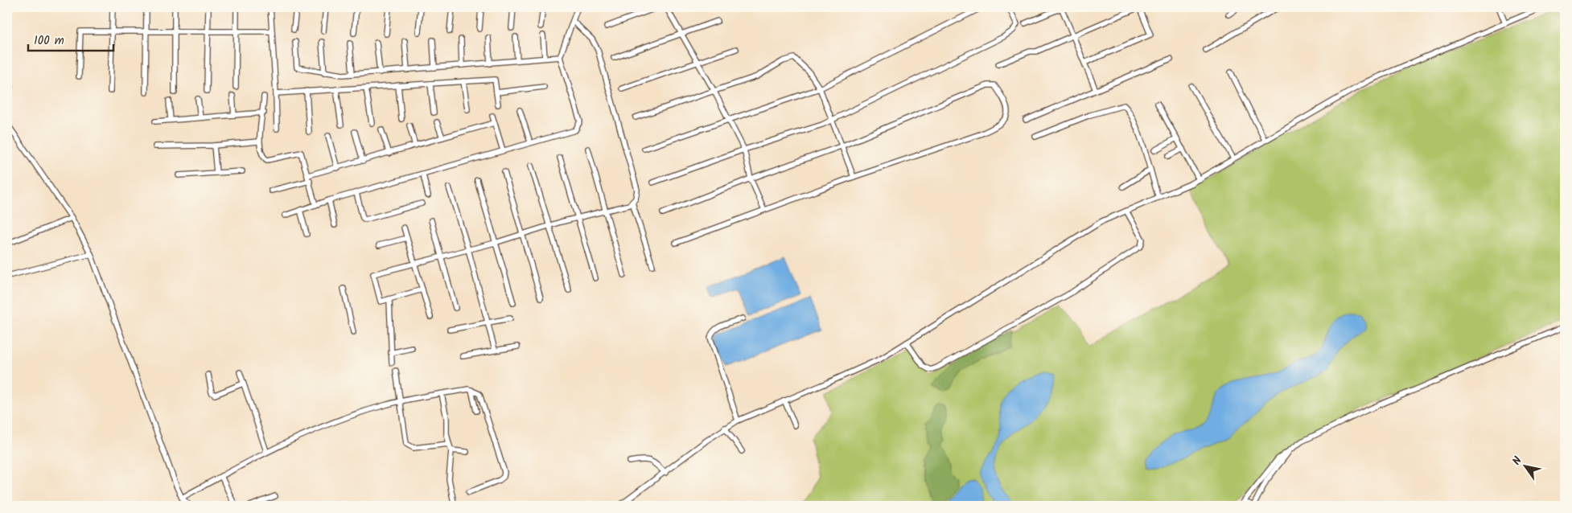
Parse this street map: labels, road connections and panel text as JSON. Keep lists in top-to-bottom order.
{
  "scale_bar": "100 m",
  "north": "top left"
}
